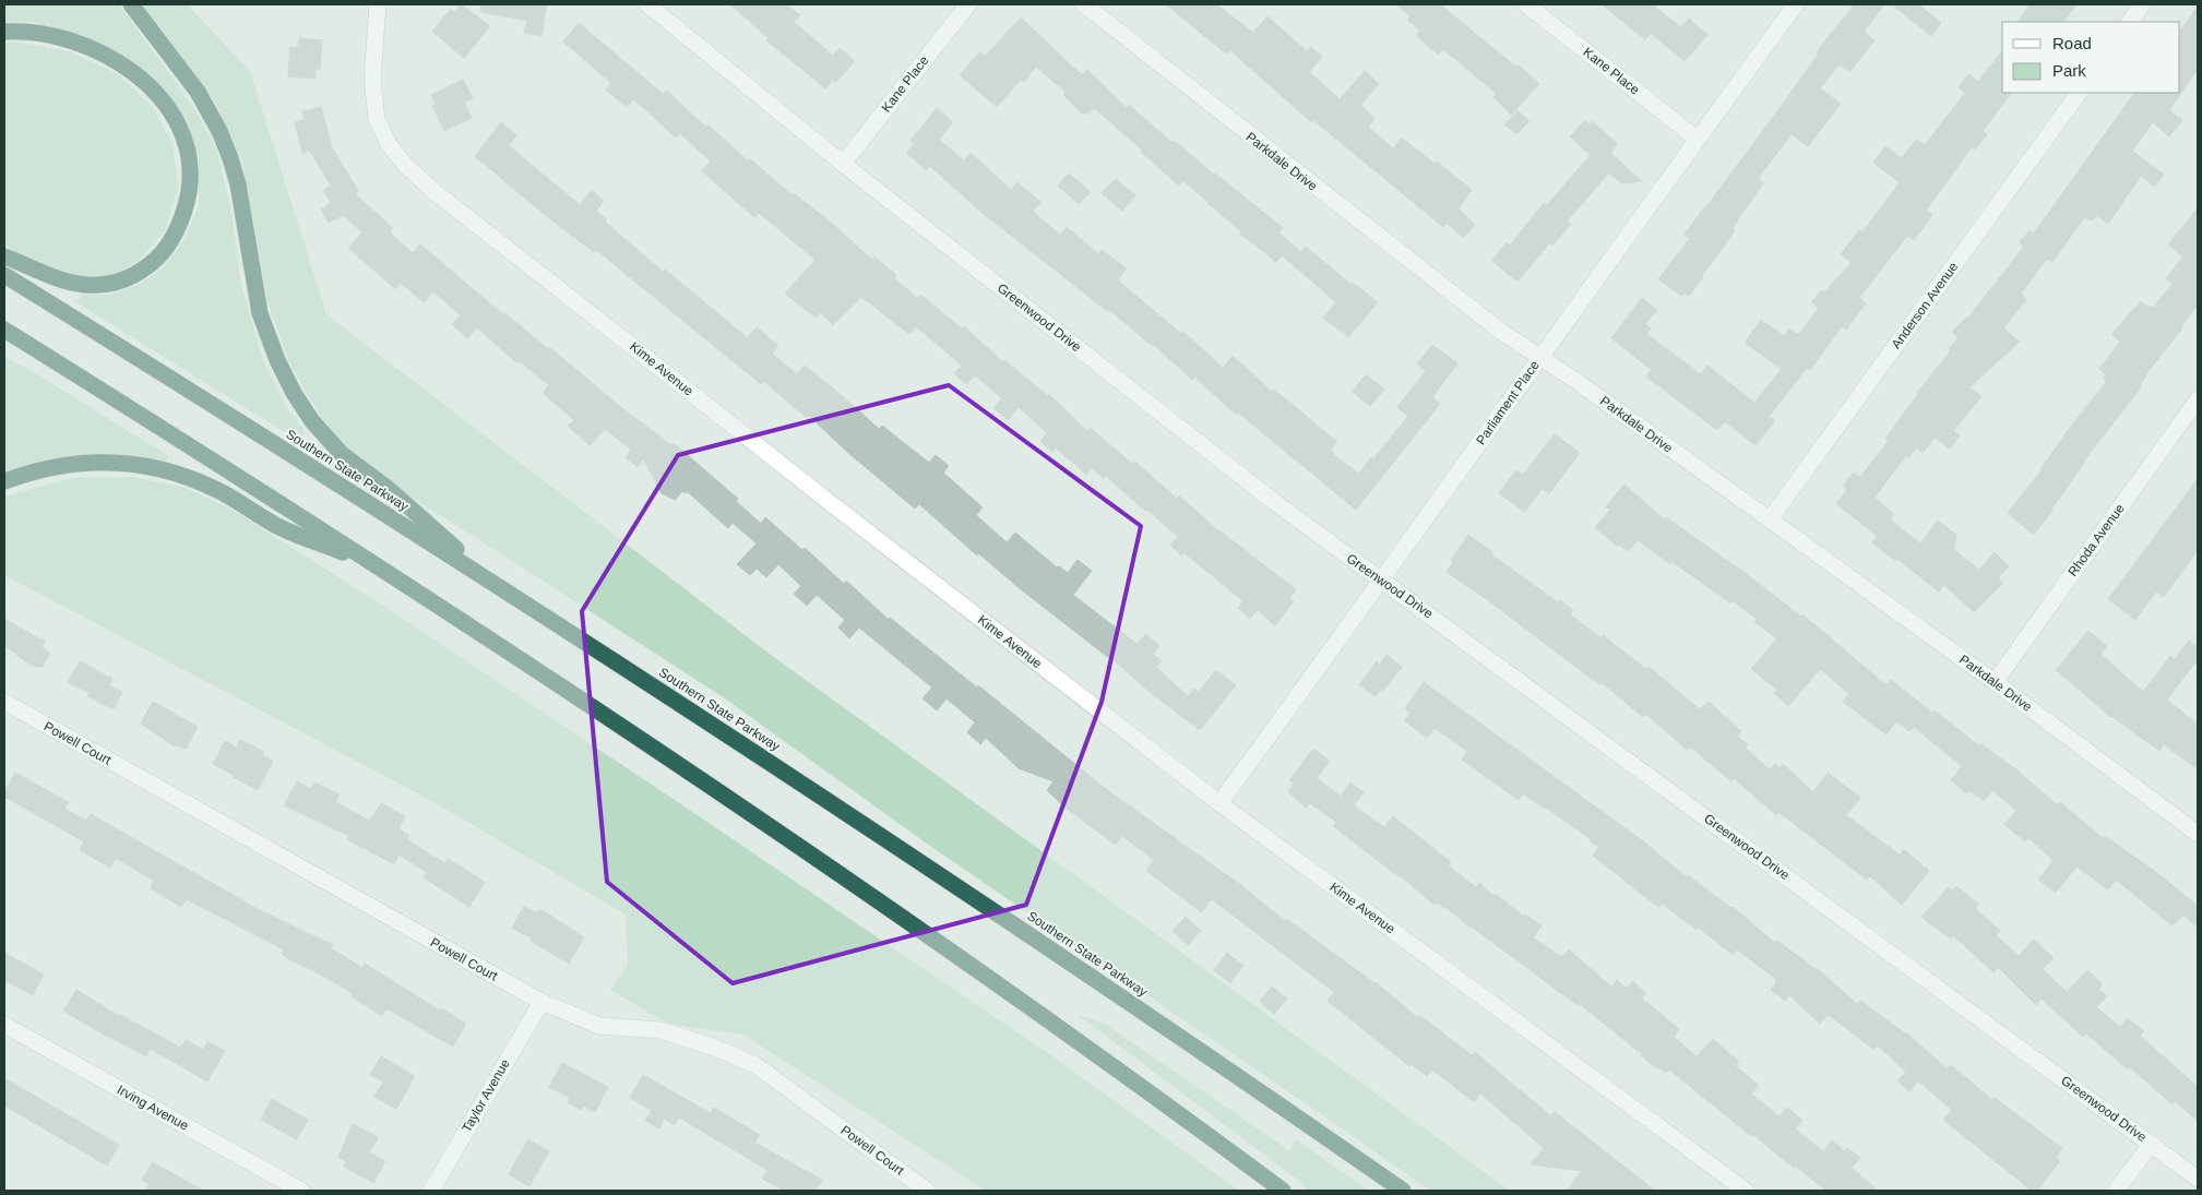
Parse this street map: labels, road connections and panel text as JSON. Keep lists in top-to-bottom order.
{
  "streets": {
    "highway": ["Southern State Parkway"],
    "street": [
      "Kane Place",
      "Parkdale Drive",
      "Anderson Avenue",
      "Greenwood Drive",
      "Kime Avenue",
      "Parliament Place",
      "Rhoda Avenue",
      "Powell Court",
      "Taylor Avenue",
      "Irving Avenue"
    ]
  },
  "crossings": [
    ["Kane Place", "Greenwood Drive"],
    ["Kane Place", "Parliament Place"],
    ["Parkdale Drive", "Anderson Avenue"],
    ["Parkdale Drive", "Parliament Place"],
    ["Parkdale Drive", "Rhoda Avenue"],
    ["Greenwood Drive", "Parliament Place"],
    ["Kime Avenue", "Parliament Place"],
    ["Powell Court", "Taylor Avenue"]
  ],
  "legend": ["Road", "Park"]
}
